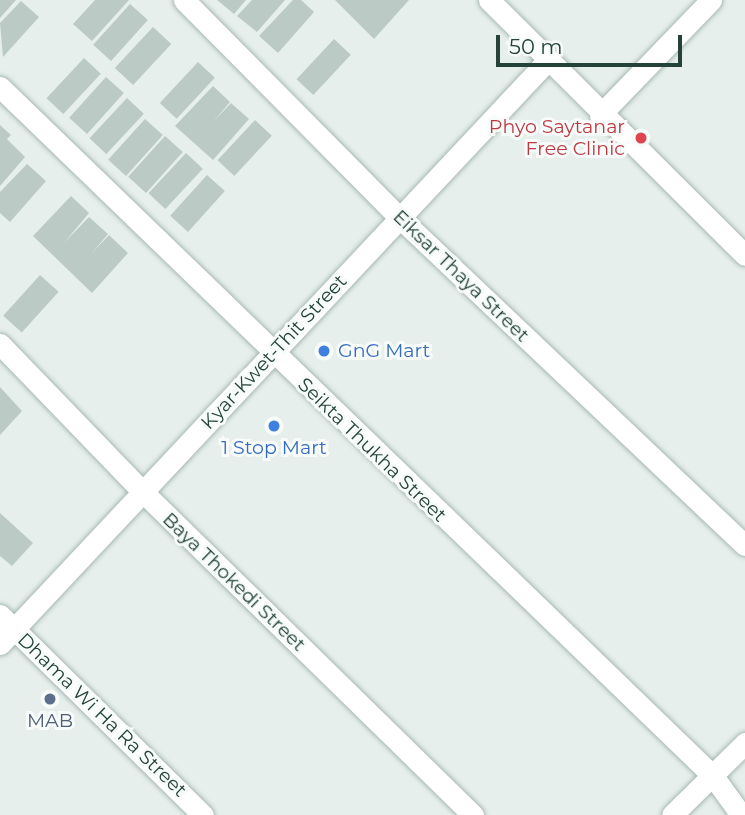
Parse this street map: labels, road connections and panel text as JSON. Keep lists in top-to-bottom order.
{
  "streets": {
    "street": [
      "Eiksar Thaya Street",
      "Kyar-Kwet-Thit Street",
      "Seikta Thukha Street",
      "Baya Thokedi Street",
      "Dhama Wi Ha Ra Street"
    ]
  },
  "crossings": [
    ["Eiksar Thaya Street", "Kyar-Kwet-Thit Street"],
    ["Kyar-Kwet-Thit Street", "Seikta Thukha Street"],
    ["Kyar-Kwet-Thit Street", "Baya Thokedi Street"],
    ["Kyar-Kwet-Thit Street", "Dhama Wi Ha Ra Street"]
  ],
  "places": [
    "Phyo Saytanar Free Clinic",
    "GnG Mart",
    "1 Stop Mart",
    "MAB"
  ],
  "scale_bar": "50 m"
}
